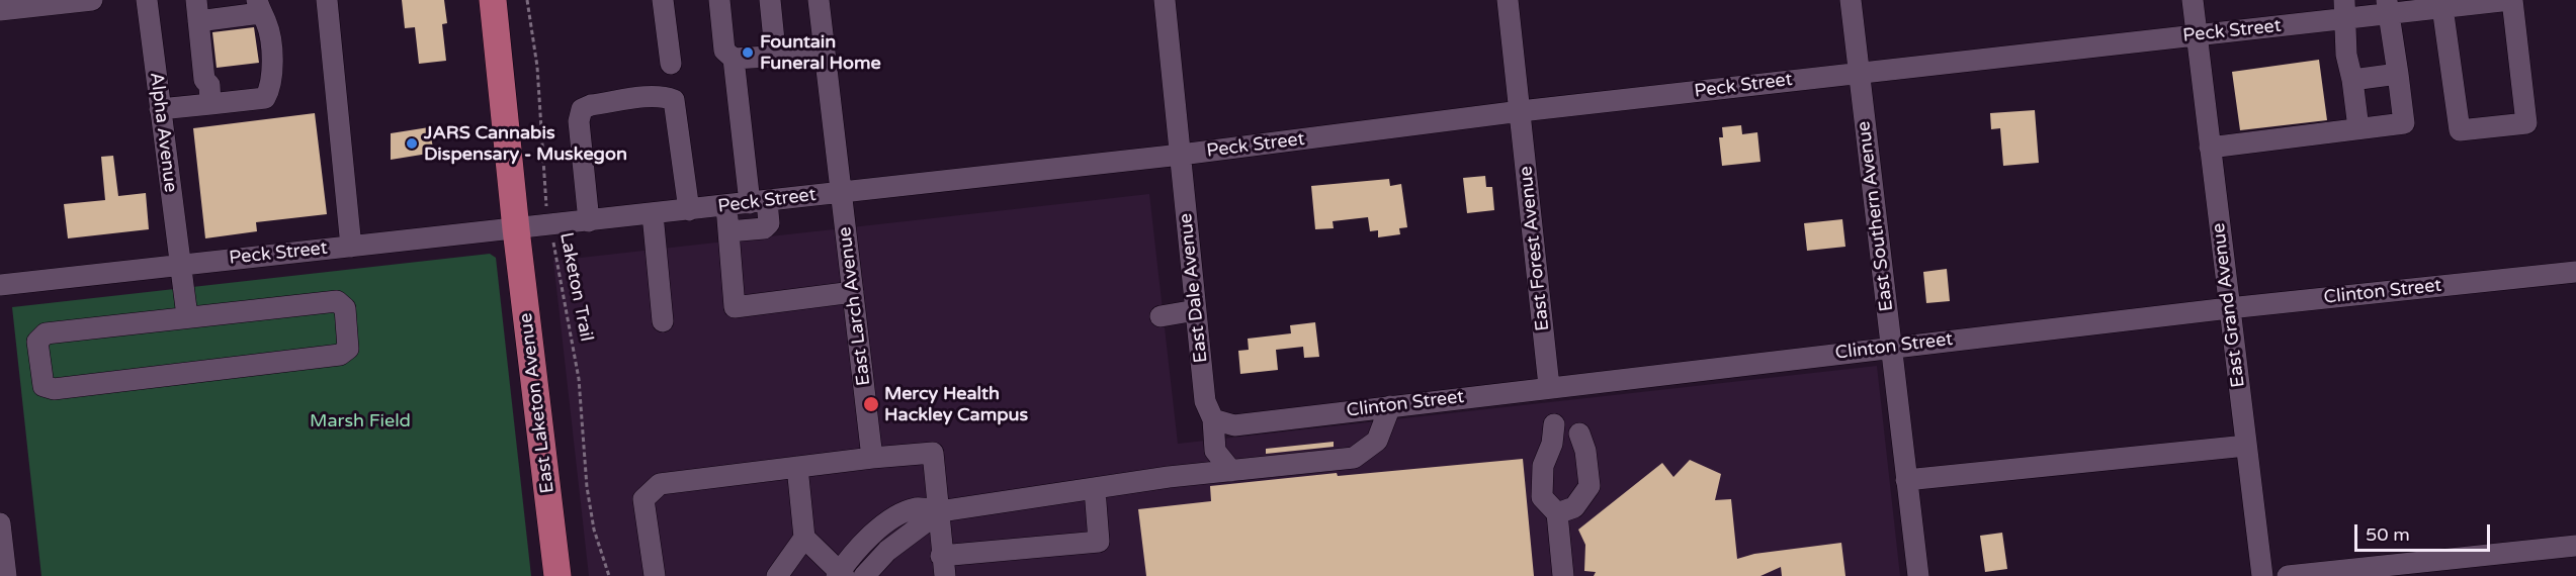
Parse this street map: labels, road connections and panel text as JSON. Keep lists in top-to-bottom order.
{
  "streets": {
    "main road": ["East Laketon Avenue"],
    "street": [
      "Peck Street",
      "Alpha Avenue",
      "East Southern Avenue",
      "East Forest Avenue",
      "East Dale Avenue",
      "Clinton Street",
      "East Grand Avenue",
      "East Larch Avenue"
    ],
    "path": ["Laketon Trail"]
  },
  "crossings": [
    ["Peck Street", "Alpha Avenue"],
    ["Peck Street", "East Southern Avenue"],
    ["Peck Street", "East Forest Avenue"],
    ["Peck Street", "Laketon Trail"],
    ["Peck Street", "East Dale Avenue"],
    ["Peck Street", "East Grand Avenue"],
    ["Peck Street", "East Larch Avenue"],
    ["Peck Street", "East Laketon Avenue"],
    ["East Southern Avenue", "Clinton Street"],
    ["East Forest Avenue", "Clinton Street"],
    ["East Dale Avenue", "Clinton Street"],
    ["Clinton Street", "East Grand Avenue"]
  ],
  "parks": ["Marsh Field"],
  "places": ["Fountain Funeral Home", "JARS Cannabis Dispensary - Muskegon", "Mercy Health Hackley Campus"],
  "scale_bar": "50 m"
}
